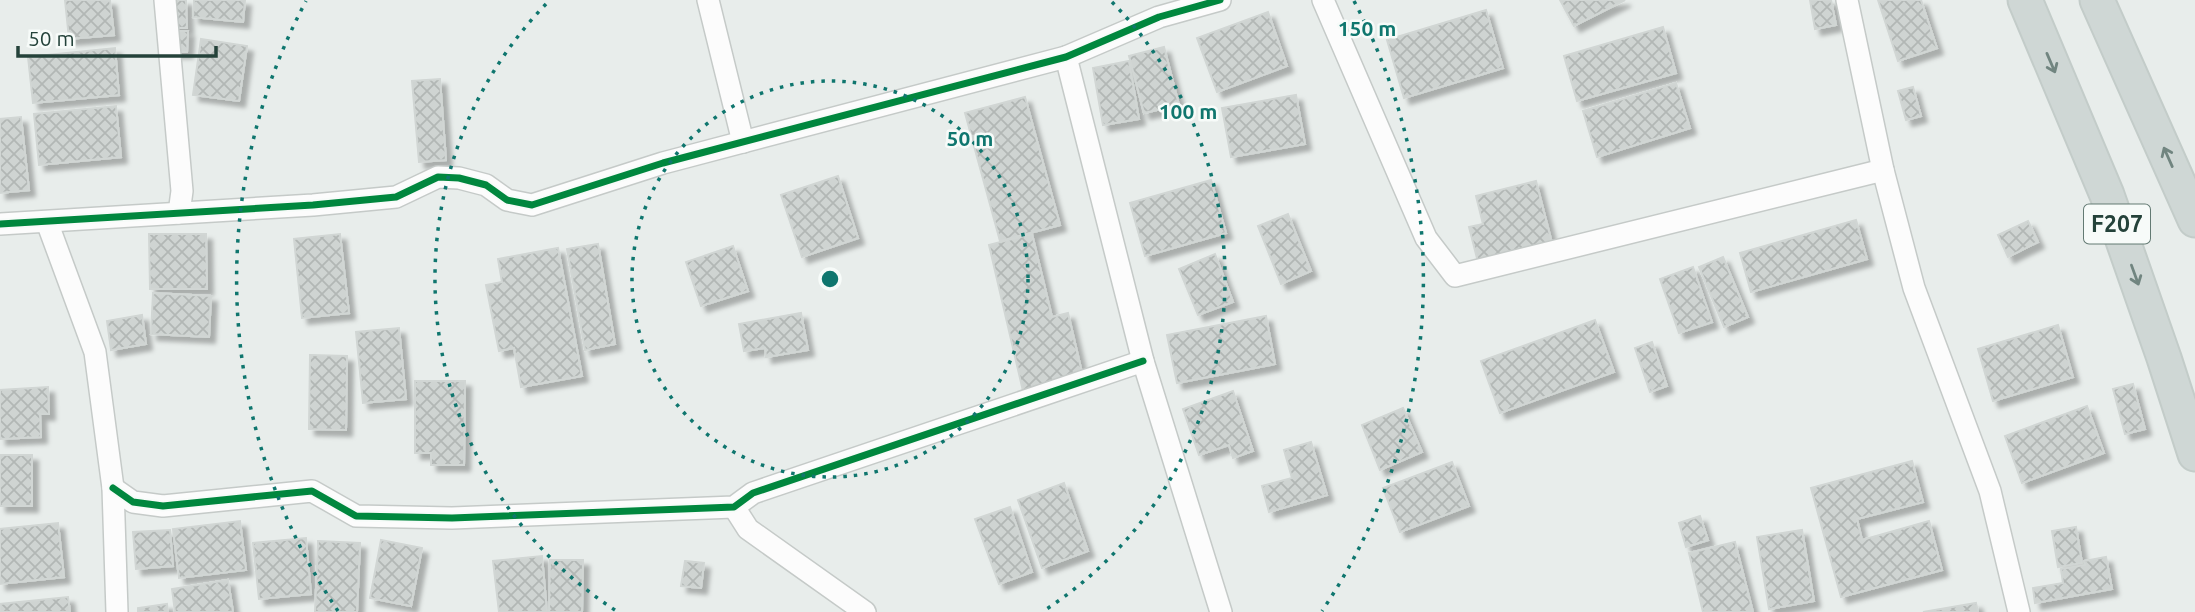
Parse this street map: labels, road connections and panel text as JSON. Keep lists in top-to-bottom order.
{
  "streets": {
    "main road": ["F207"]
  },
  "scale_bar": "50 m",
  "rings": ["150 m", "100 m", "50 m"]
}
